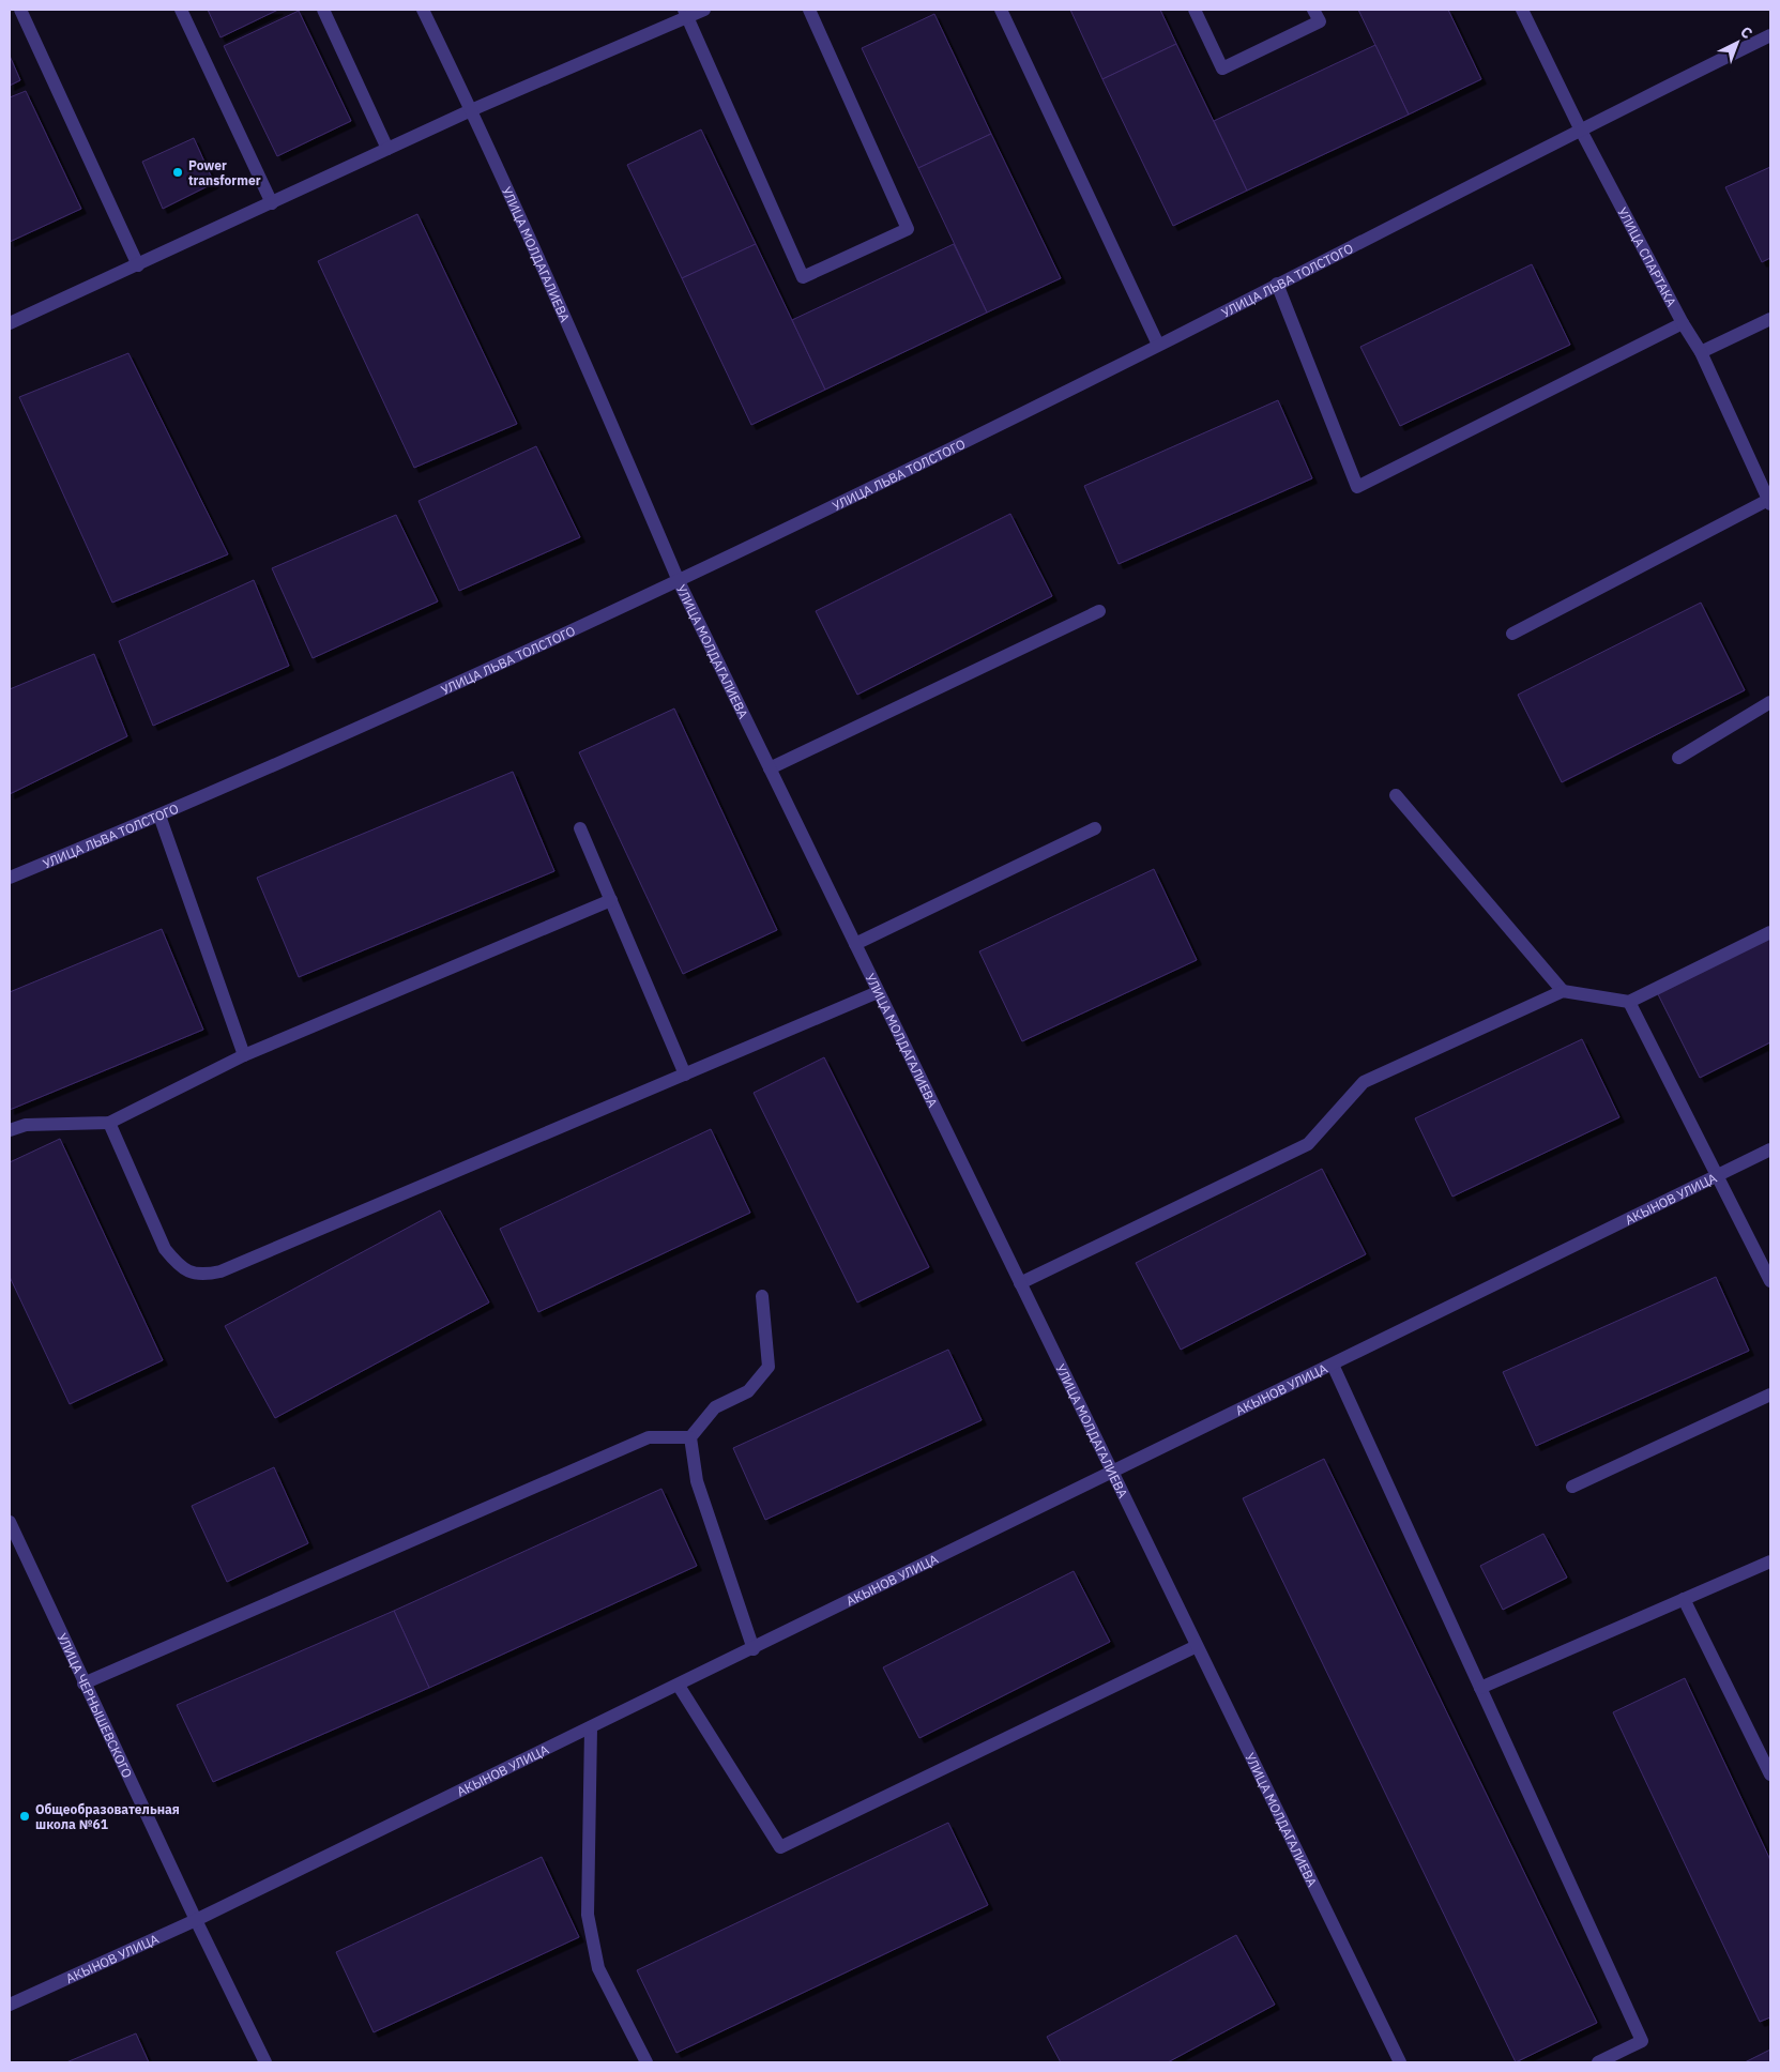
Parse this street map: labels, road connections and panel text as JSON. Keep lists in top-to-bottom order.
{
  "streets": {
    "street": [
      "УЛИЦА МОЛДАГАЛИЕВА",
      "УЛИЦА СПАРТАКА",
      "УЛИЦА ЛЬВА ТОЛСТОГО",
      "АКЫНОВ УЛИЦА",
      "УЛИЦА ЧЕРНЫШЕВСКОГО"
    ]
  },
  "crossings": [
    ["УЛИЦА МОЛДАГАЛИЕВА", "УЛИЦА ЛЬВА ТОЛСТОГО"],
    ["УЛИЦА МОЛДАГАЛИЕВА", "АКЫНОВ УЛИЦА"],
    ["УЛИЦА СПАРТАКА", "УЛИЦА ЛЬВА ТОЛСТОГО"],
    ["АКЫНОВ УЛИЦА", "УЛИЦА ЧЕРНЫШЕВСКОГО"]
  ],
  "places": ["Power transformer", "Общеобразовательная школа №61"],
  "north": "top right"
}
